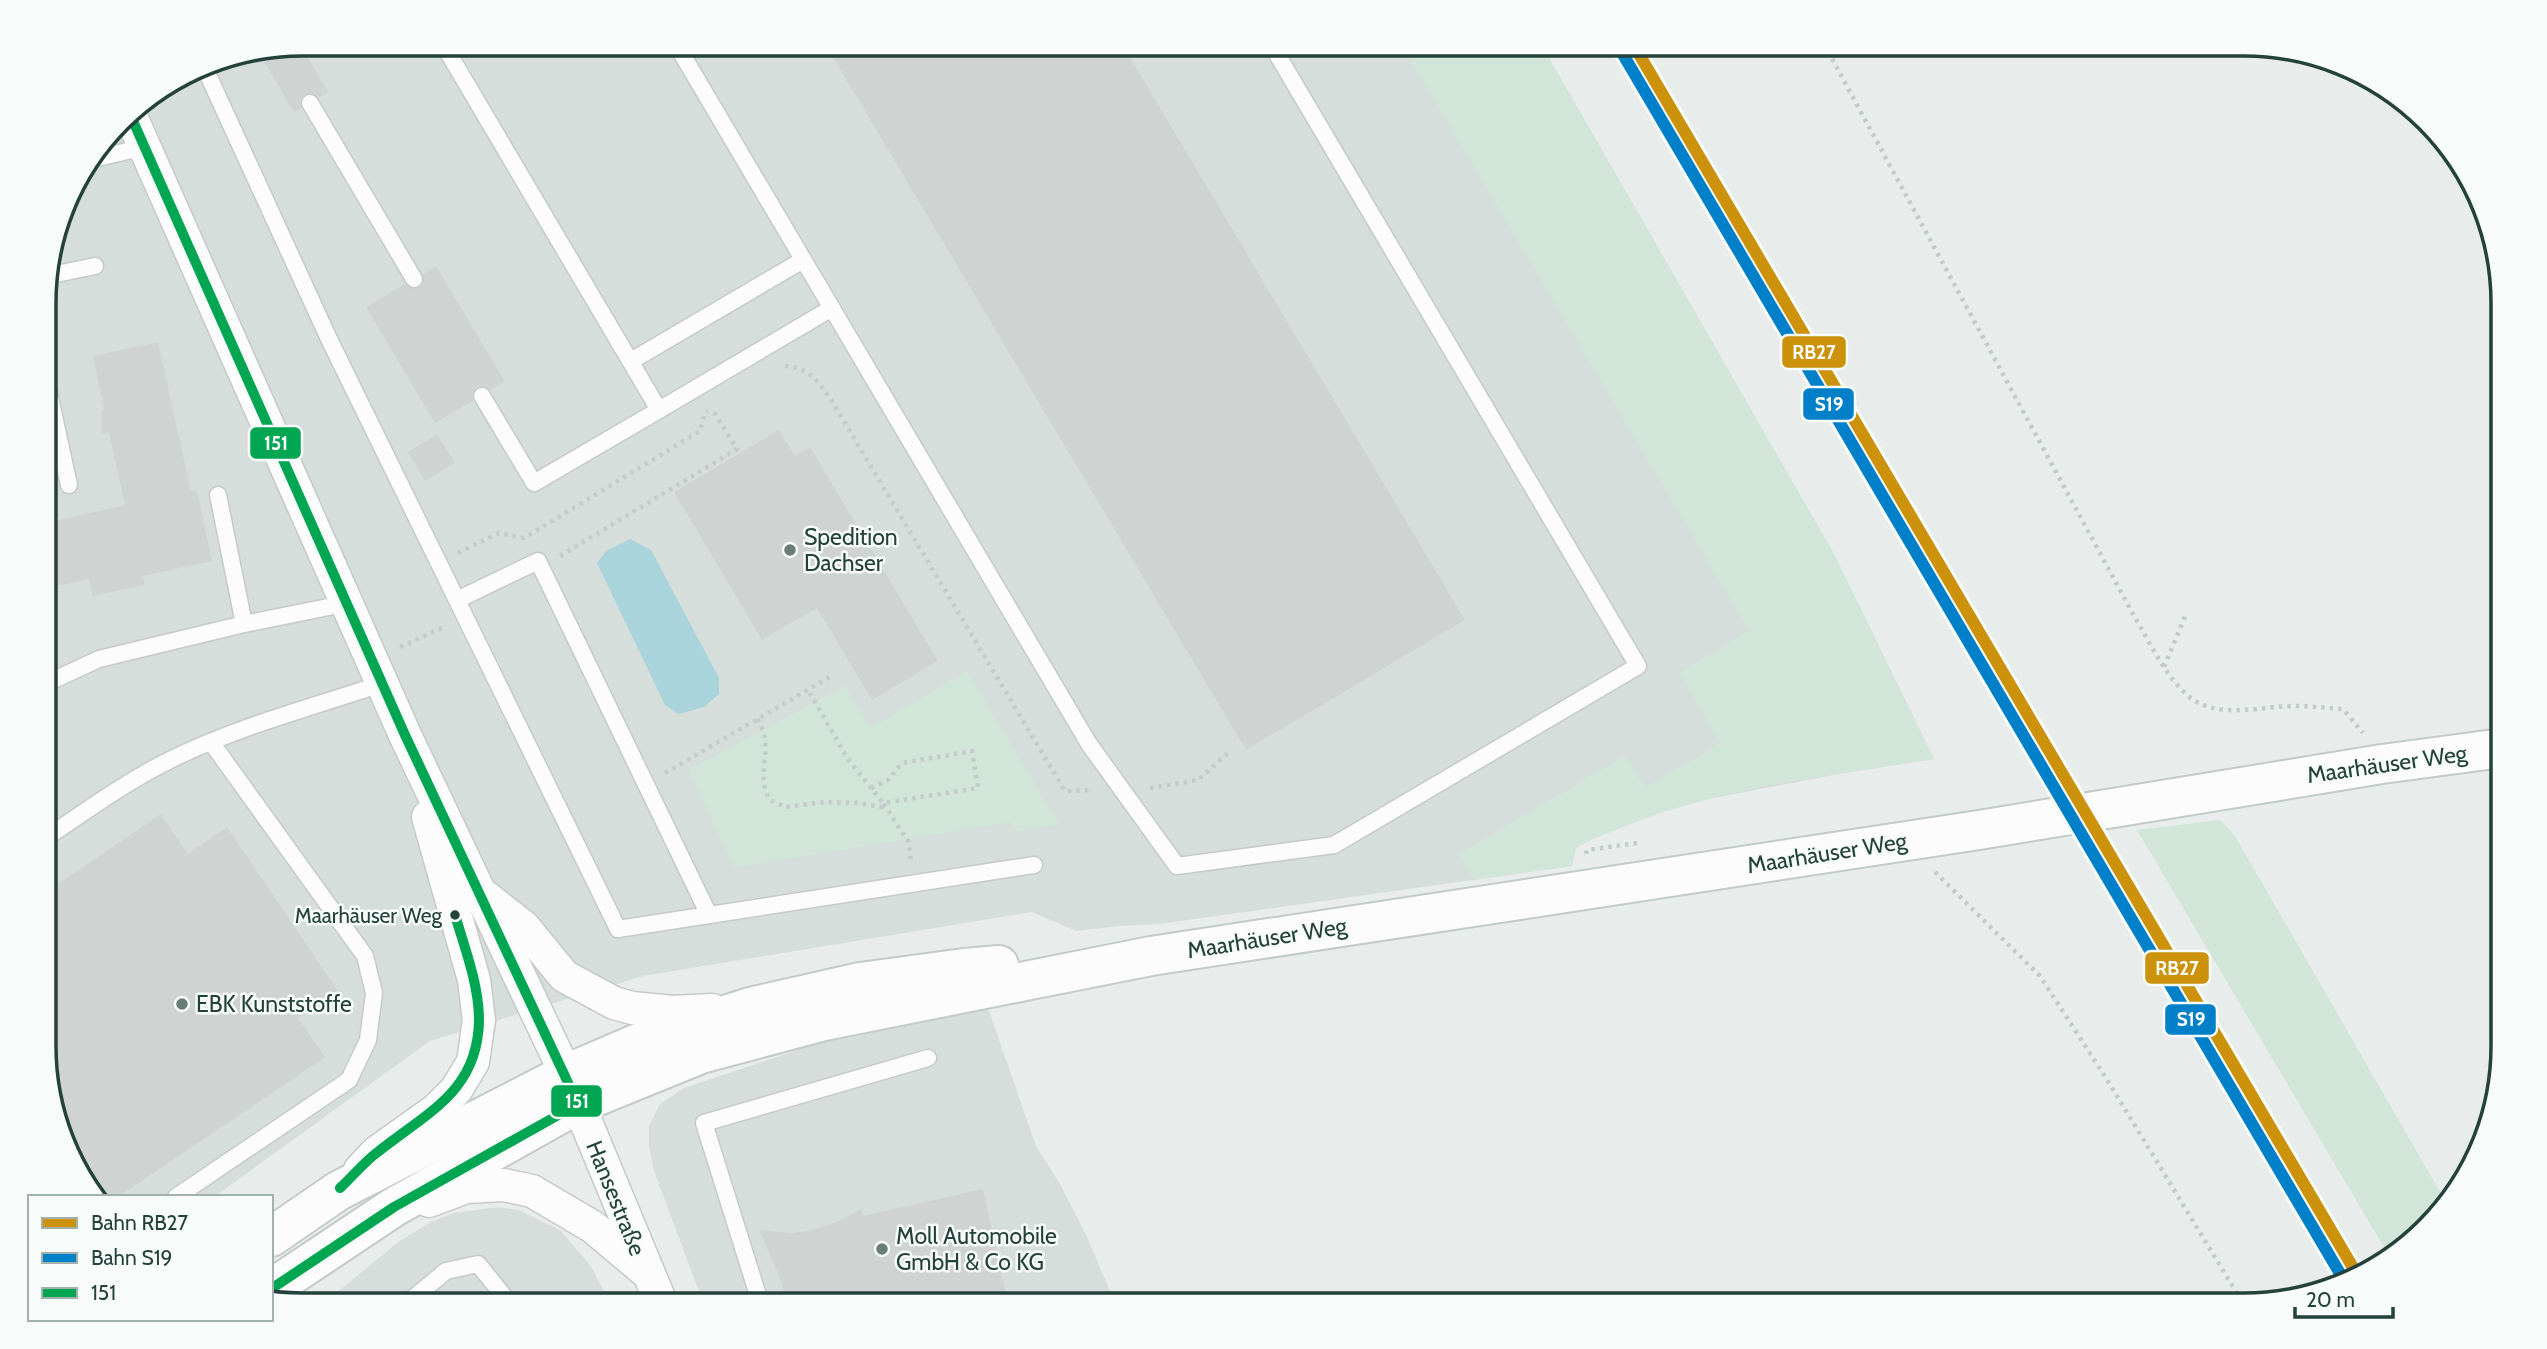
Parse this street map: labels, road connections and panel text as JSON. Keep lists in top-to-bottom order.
{
  "streets": {
    "main road": ["Maarhäuser Weg"],
    "street": ["Hansestraße"]
  },
  "crossings": [
    ["Maarhäuser Weg", "Hansestraße"]
  ],
  "places": [
    "Spedition Dachser",
    "Maarhäuser Weg",
    "EBK Kunststoffe",
    "Moll Automobile GmbH & Co KG"
  ],
  "lines": ["rail line RB27", "rail line S19", "transit line 151"],
  "legend": ["Bahn RB27", "Bahn S19", "151"],
  "scale_bar": "20 m"
}
